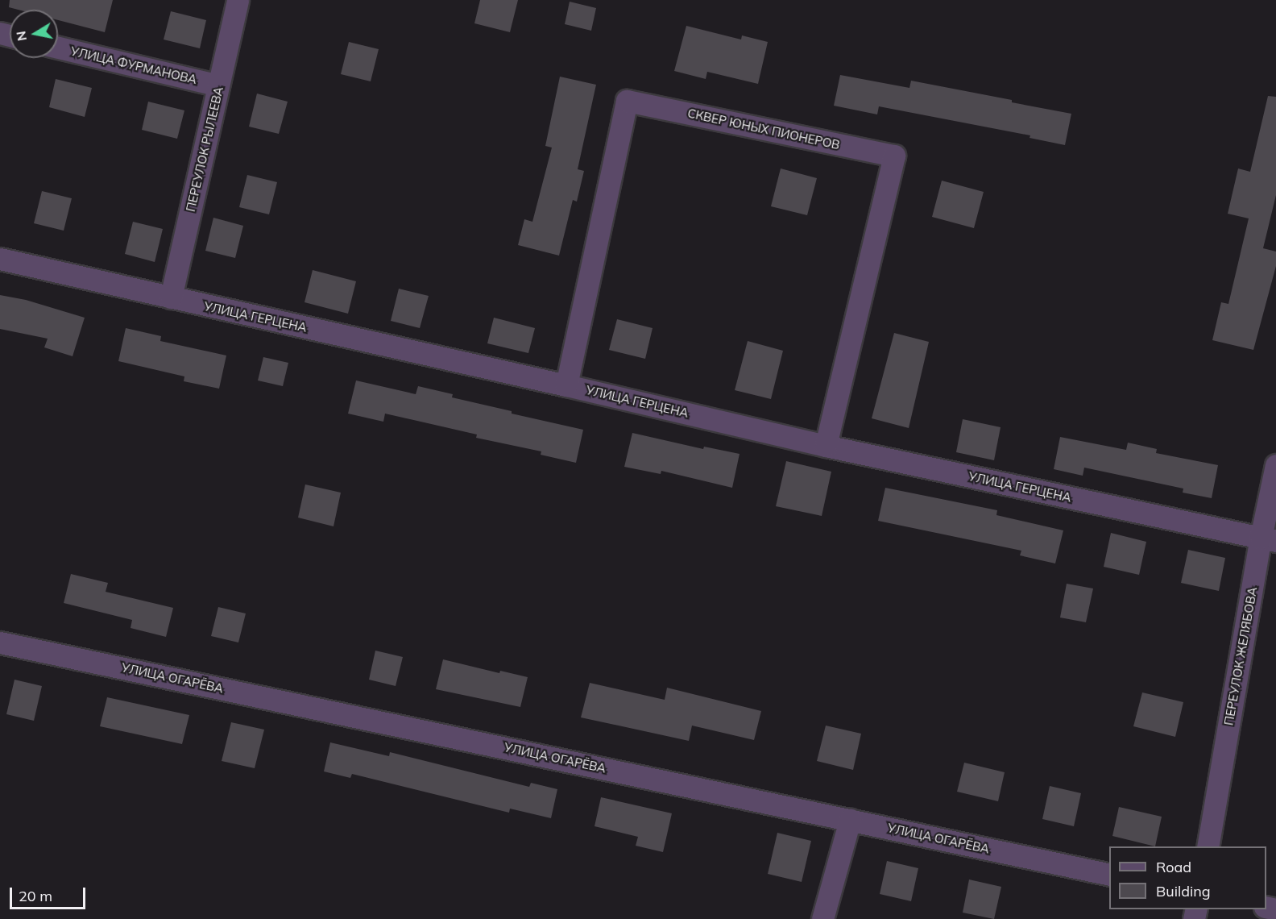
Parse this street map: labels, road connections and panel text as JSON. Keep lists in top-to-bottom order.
{
  "streets": {
    "street": [
      "УЛИЦА ФУРМАНОВА",
      "СКВЕР ЮНЫХ ПИОНЕРОВ",
      "ПЕРЕУЛОК РЫЛЕЕВА",
      "УЛИЦА ГЕРЦЕНА",
      "ПЕРЕУЛОК ЖЕЛЯБОВА",
      "УЛИЦА ОГАРЁВА"
    ]
  },
  "crossings": [
    ["УЛИЦА ФУРМАНОВА", "ПЕРЕУЛОК РЫЛЕЕВА"],
    ["СКВЕР ЮНЫХ ПИОНЕРОВ", "УЛИЦА ГЕРЦЕНА"],
    ["ПЕРЕУЛОК РЫЛЕЕВА", "УЛИЦА ГЕРЦЕНА"],
    ["УЛИЦА ГЕРЦЕНА", "ПЕРЕУЛОК ЖЕЛЯБОВА"]
  ],
  "legend": ["Road", "Building"],
  "scale_bar": "20 m",
  "north": "left"
}
